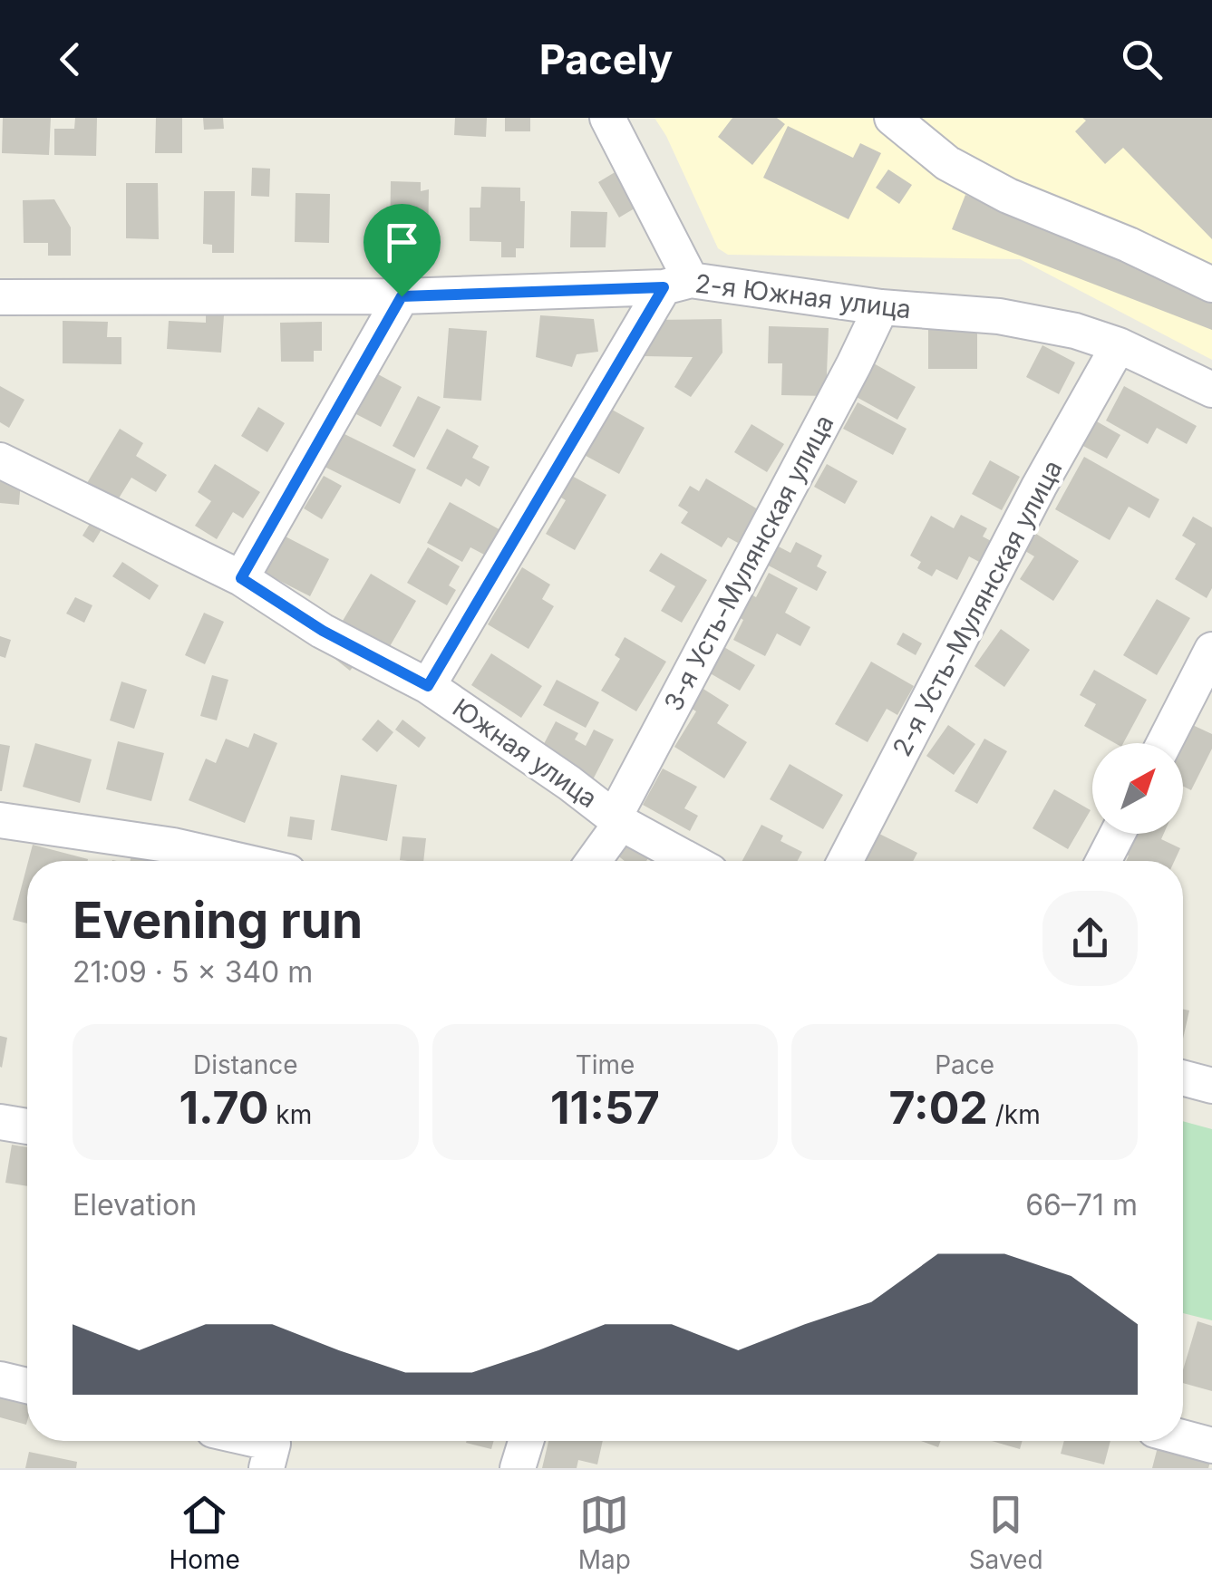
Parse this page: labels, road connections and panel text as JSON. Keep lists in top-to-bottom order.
{
  "streets": {
    "street": [
      "2-я Южная улица",
      "3-я Усть-Мулянская улица",
      "2-я Усть-Мулянская улица",
      "Южная улица"
    ]
  },
  "crossings": [
    ["2-я Южная улица", "3-я Усть-Мулянская улица"],
    ["2-я Южная улица", "2-я Усть-Мулянская улица"],
    ["3-я Усть-Мулянская улица", "Южная улица"]
  ],
  "north": "top right",
  "page": {
    "header": "Pacely",
    "heading": ["Evening run", "21:09 · 5 × 340 m"],
    "stats": [
      ["Distance", "1.70 km"],
      ["Time", "11:57"],
      ["Pace", "7:02 /km"]
    ],
    "chart": ["Elevation", "66–71 m"],
    "tabs": ["Home", "Map", "Saved"]
  }
}
